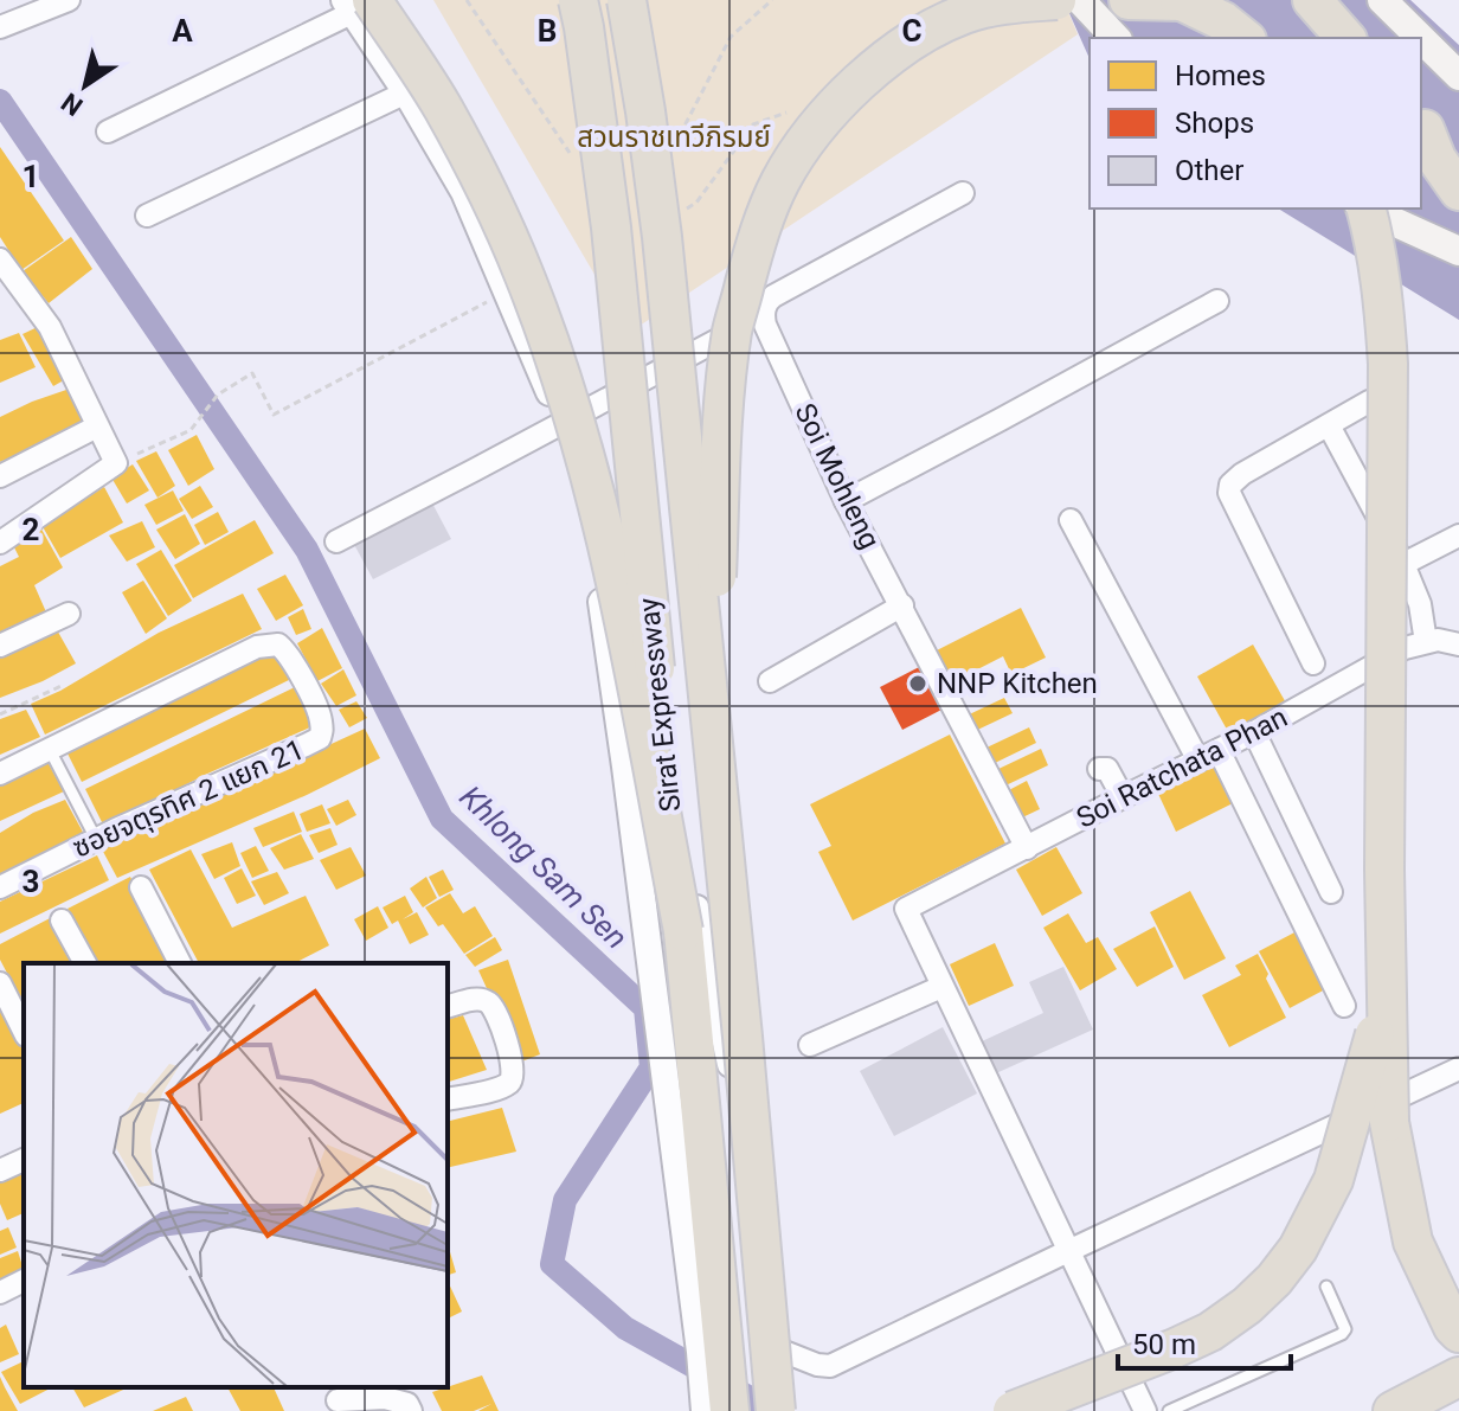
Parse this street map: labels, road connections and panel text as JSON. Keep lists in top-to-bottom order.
{
  "streets": {
    "highway": ["Sirat Expressway"],
    "street": ["Soi Mohleng", "Soi Ratchata Phan", "ซอยจตุรทิศ 2 แยก 21"]
  },
  "crossings": [
    ["Soi Mohleng", "Soi Ratchata Phan"]
  ],
  "water": ["Khlong Sam Sen"],
  "parks": ["สวนราชเทวีภิรมย์"],
  "places": ["NNP Kitchen"],
  "legend": ["Homes", "Shops", "Other"],
  "scale_bar": "50 m",
  "north": "bottom left",
  "grid": {
    "columns": ["A", "B", "C"],
    "rows": ["1", "2", "3"]
  }
}
